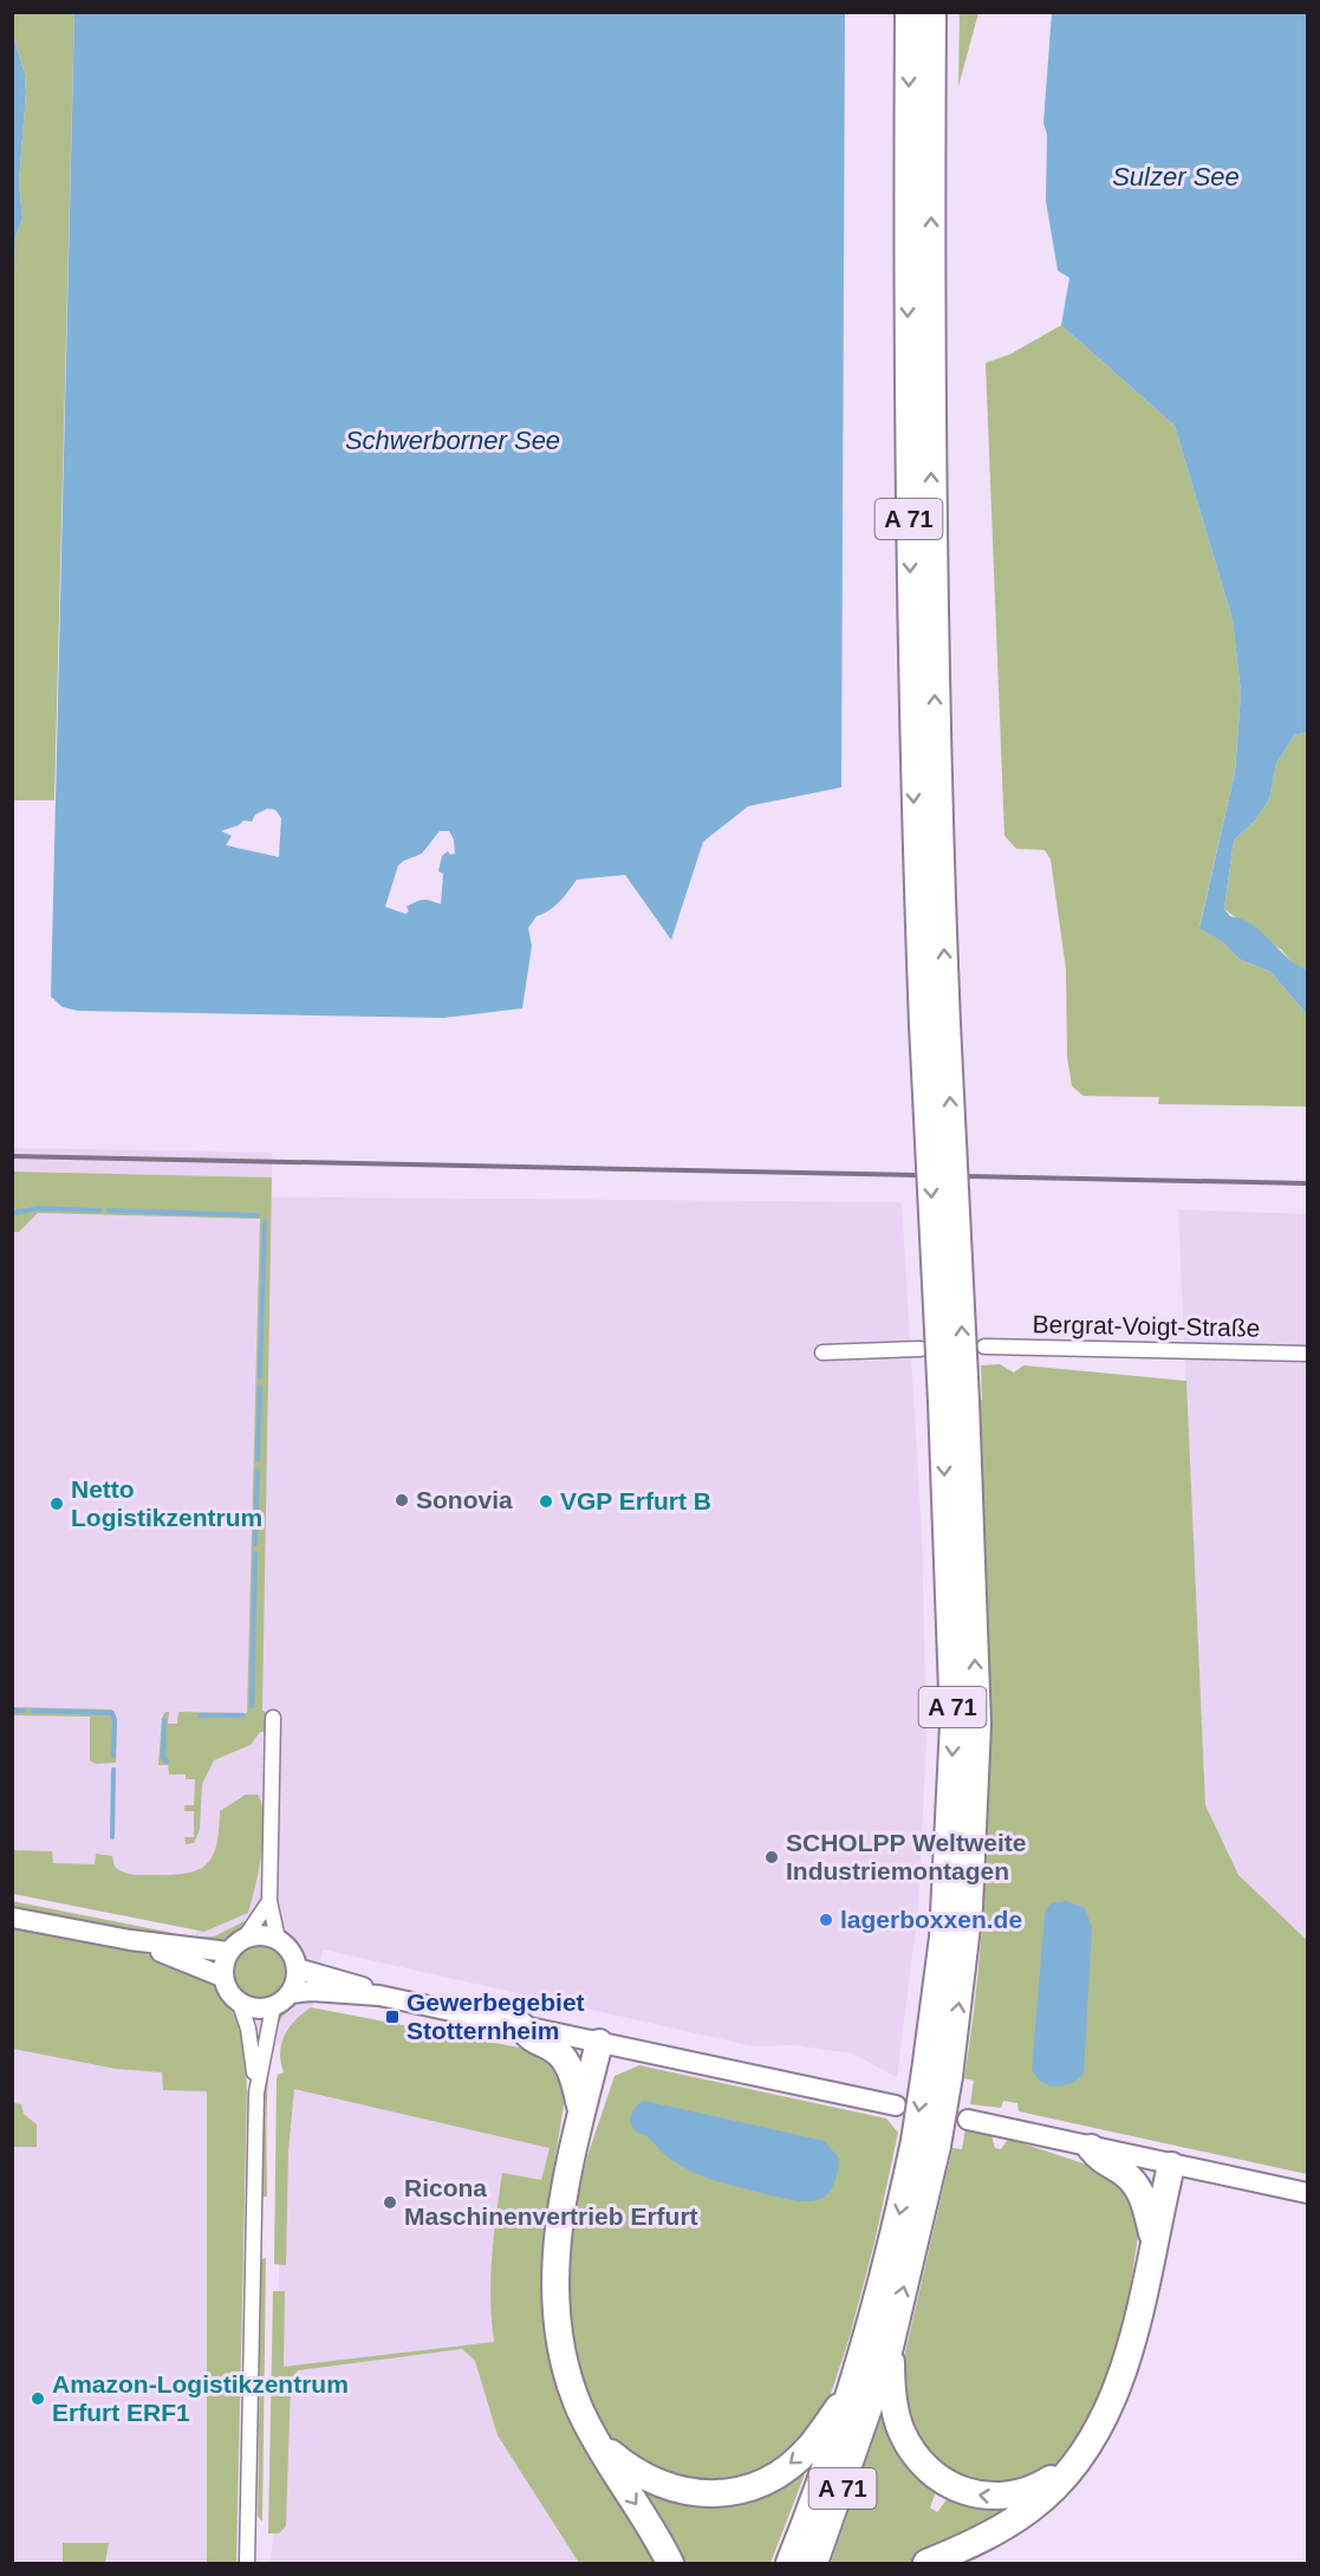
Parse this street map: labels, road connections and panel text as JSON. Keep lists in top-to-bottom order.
{
  "streets": {
    "highway": ["A 71"],
    "street": ["Bergrat-Voigt-Straße"]
  },
  "water": ["Sulzer See", "Schwerborner See"],
  "places": {
    "other": [
      "Sonovia",
      "VGP Erfurt B",
      "Netto Logistikzentrum",
      "SCHOLPP Weltweite Industriemontagen",
      "lagerboxxen.de",
      "Ricona Maschinenvertrieb Erfurt",
      "Amazon-Logistikzentrum Erfurt ERF1"
    ],
    "transit": ["Gewerbegebiet Stotternheim"]
  }
}
